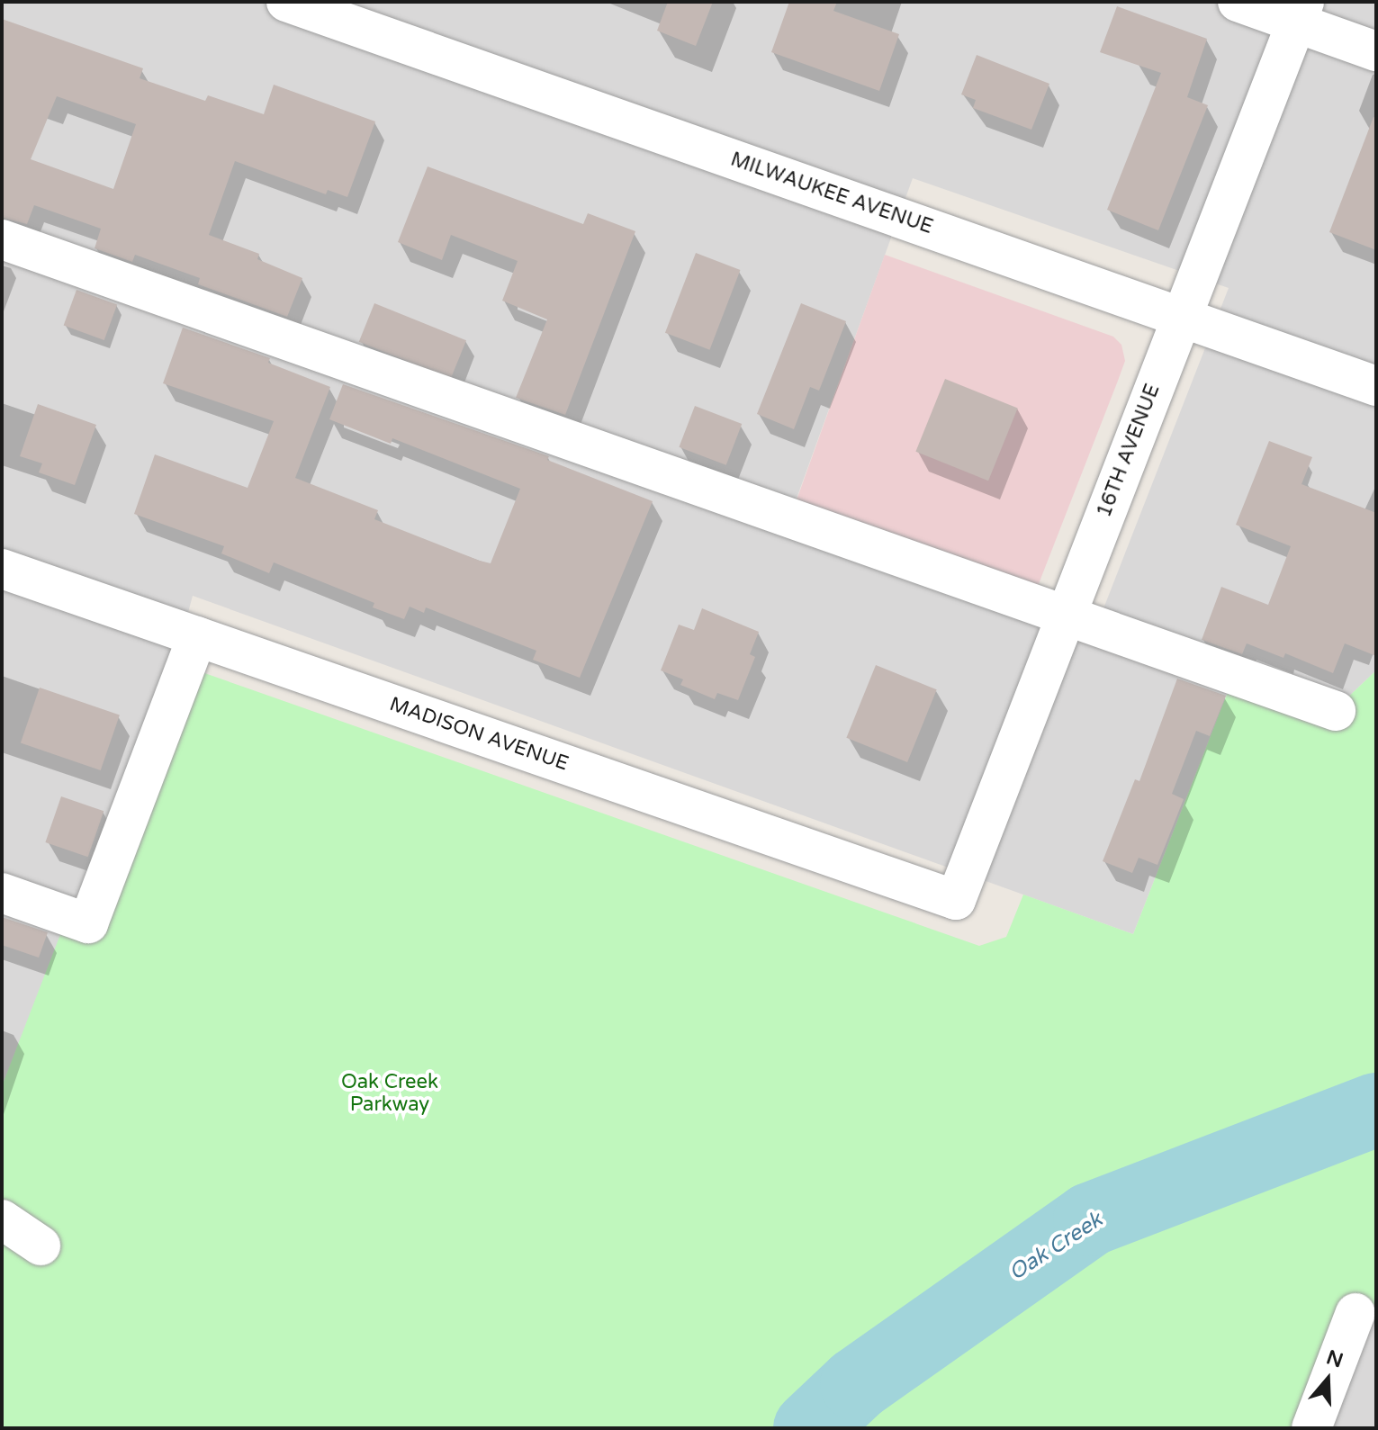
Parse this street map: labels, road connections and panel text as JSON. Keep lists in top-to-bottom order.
{
  "streets": {
    "street": ["MILWAUKEE AVENUE", "16TH AVENUE", "MADISON AVENUE"]
  },
  "crossings": [
    ["MILWAUKEE AVENUE", "16TH AVENUE"],
    ["16TH AVENUE", "MADISON AVENUE"]
  ],
  "water": ["Oak Creek"],
  "parks": ["Oak Creek Parkway"],
  "north": "top"
}
